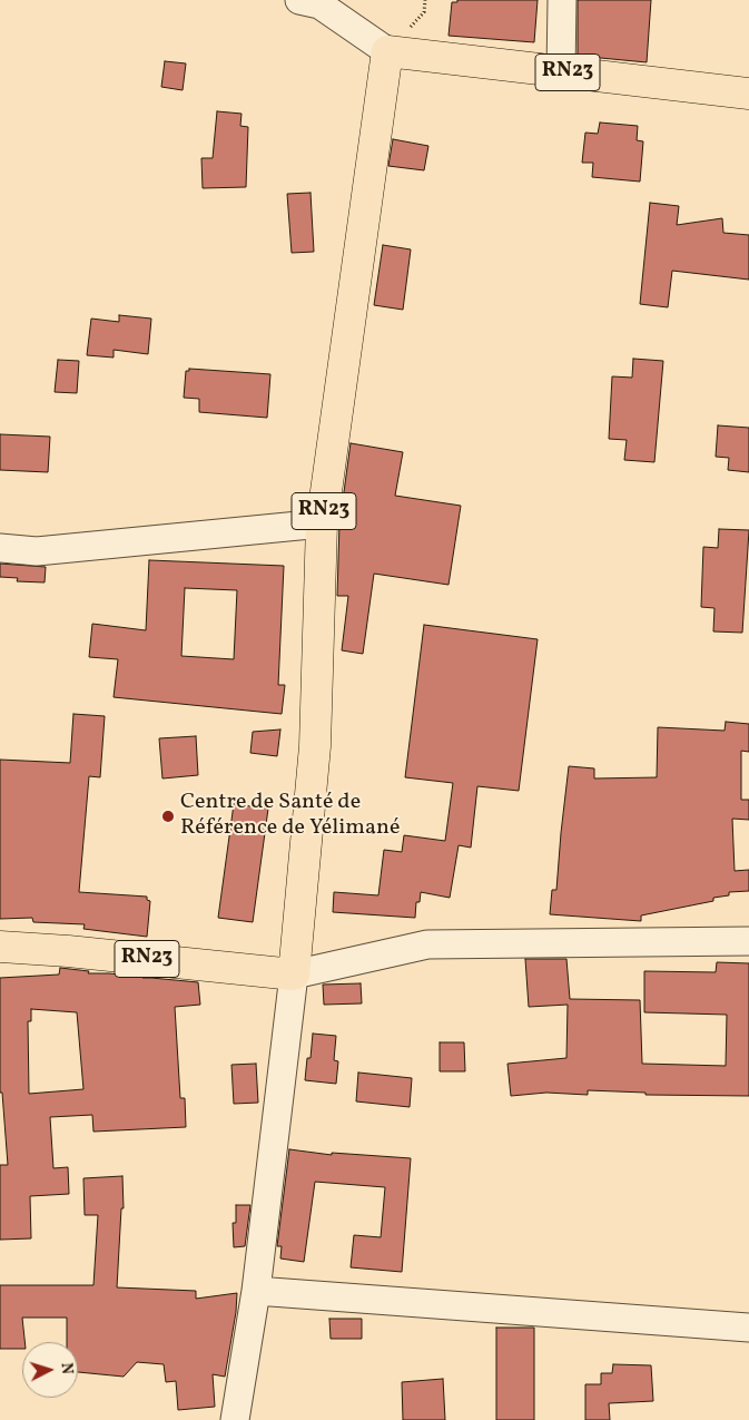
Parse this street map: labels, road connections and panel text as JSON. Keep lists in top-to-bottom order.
{
  "streets": {
    "main road": ["RN23"]
  },
  "places": ["Centre de Santé de Référence de Yélimané"],
  "north": "right"
}
